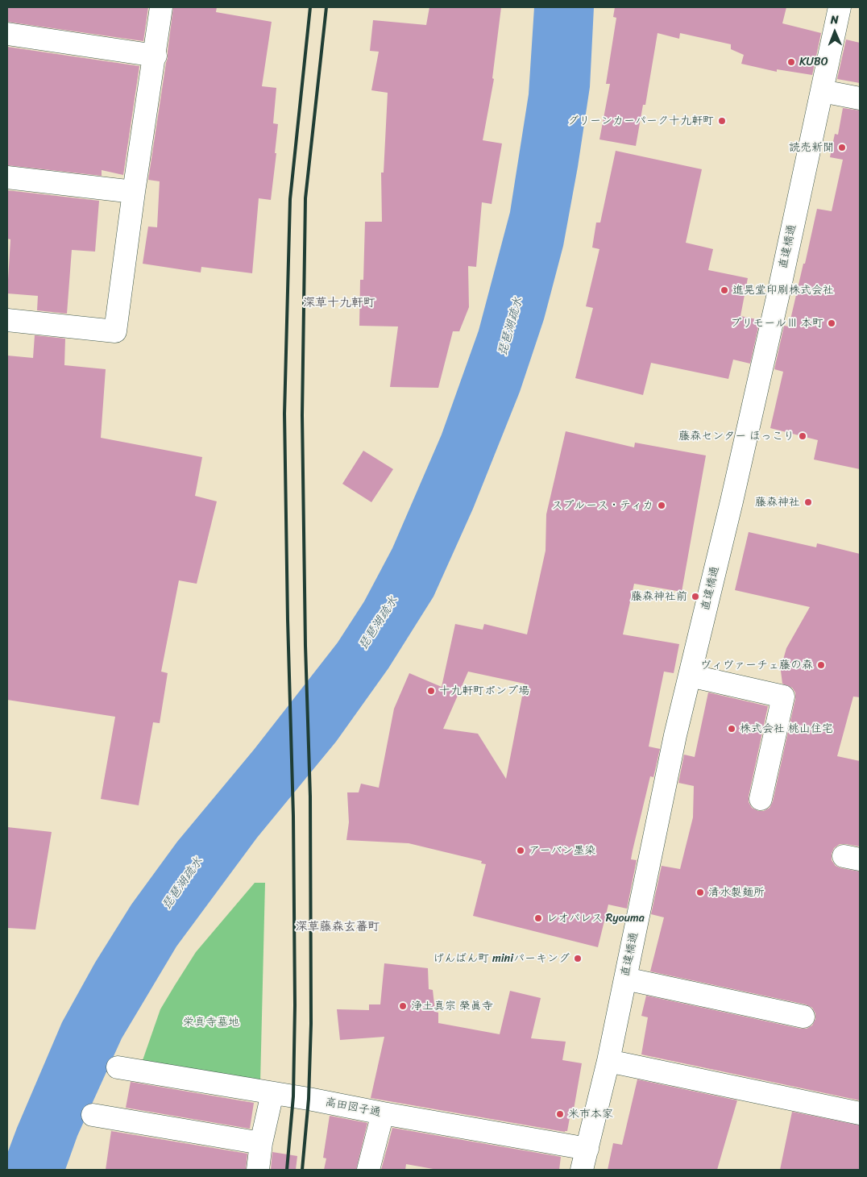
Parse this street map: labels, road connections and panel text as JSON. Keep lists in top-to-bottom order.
{
  "streets": {
    "street": ["直違橋通", "高田図子通"]
  },
  "crossings": [
    ["直違橋通", "高田図子通"]
  ],
  "districts": ["深草十九軒町", "深草藤森玄蕃町"],
  "water": ["琵琶湖疏水"],
  "parks": ["栄真寺墓地"],
  "places": [
    "KUBO",
    "グリーンカーパーク十九軒町",
    "読売新聞",
    "進晃堂印刷株式会社",
    "プリモールⅢ 本町",
    "藤森センター ほっこり",
    "藤森神社",
    "スプルース・ティカ",
    "藤森神社前",
    "ヴィヴァーチェ藤の森",
    "十九軒町ポンプ場",
    "株式会社 桃山住宅",
    "アーバン墨染",
    "清水製麺所",
    "レオパレス Ryouma",
    "げんばん町 miniパーキング",
    "浄土真宗 榮眞寺",
    "米市本家"
  ],
  "north": "top"
}
